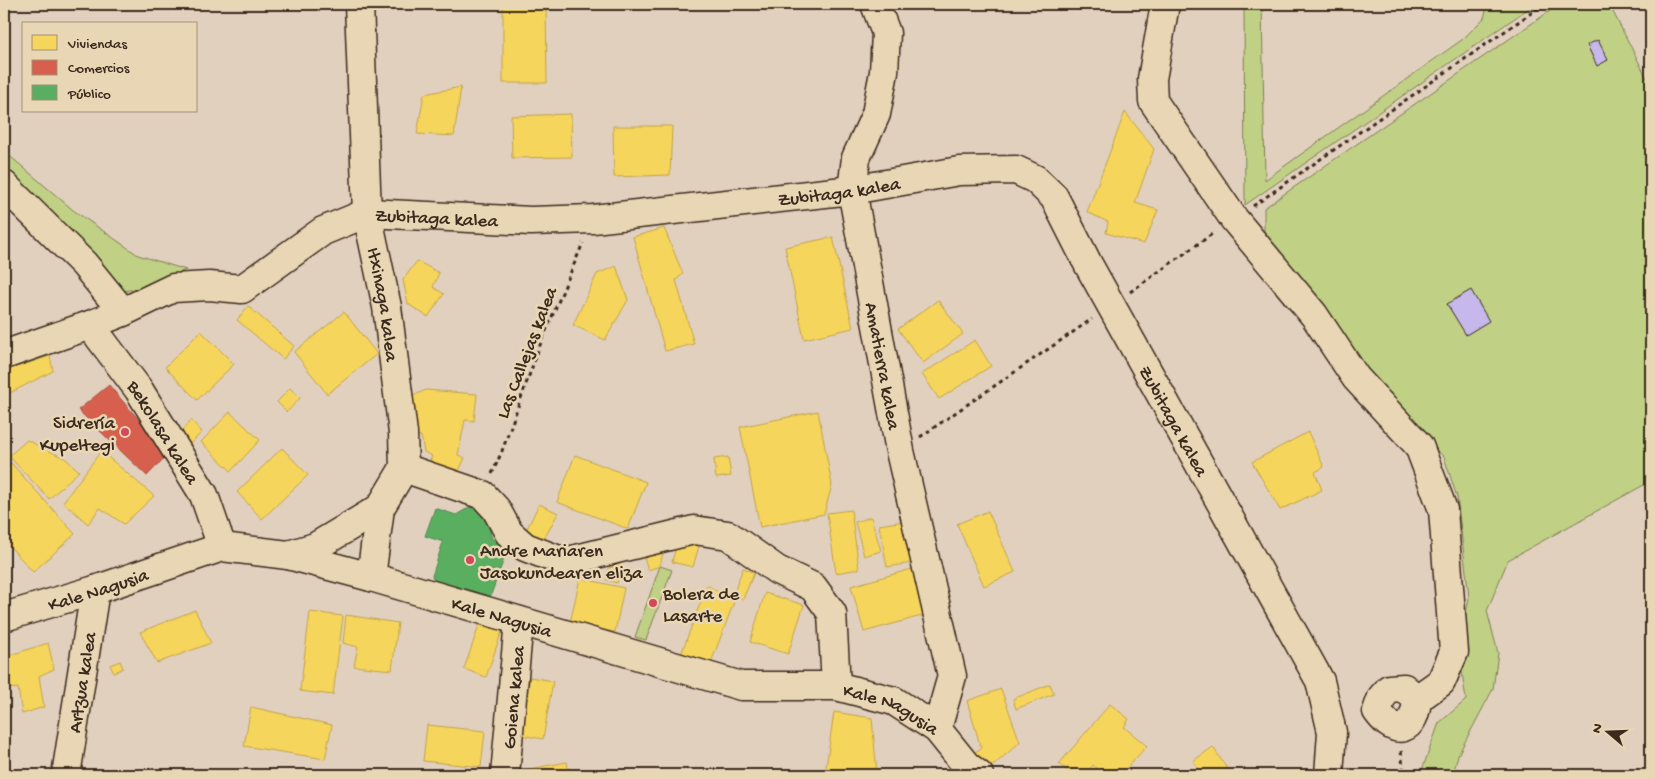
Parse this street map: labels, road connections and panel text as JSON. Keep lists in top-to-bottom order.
{
  "streets": {
    "street": [
      "Zubitaga kalea",
      "Itxinaga kalea",
      "Amatierra kalea",
      "Bekolasa kalea",
      "Kale Nagusia",
      "Artzua kalea",
      "Goiena kalea"
    ],
    "path": ["Las Callejas kalea"]
  },
  "crossings": [
    ["Zubitaga kalea", "Itxinaga kalea"],
    ["Zubitaga kalea", "Las Callejas kalea"],
    ["Zubitaga kalea", "Amatierra kalea"],
    ["Zubitaga kalea", "Bekolasa kalea"],
    ["Amatierra kalea", "Kale Nagusia"],
    ["Bekolasa kalea", "Kale Nagusia"],
    ["Kale Nagusia", "Artzua kalea"],
    ["Kale Nagusia", "Goiena kalea"]
  ],
  "places": ["Sidrería Kupeltegi", "Andre Mariaren Jasokundearen eliza", "Bolera de Lasarte"],
  "legend": ["Viviendas", "Comercios", "Público"],
  "north": "left"
}
